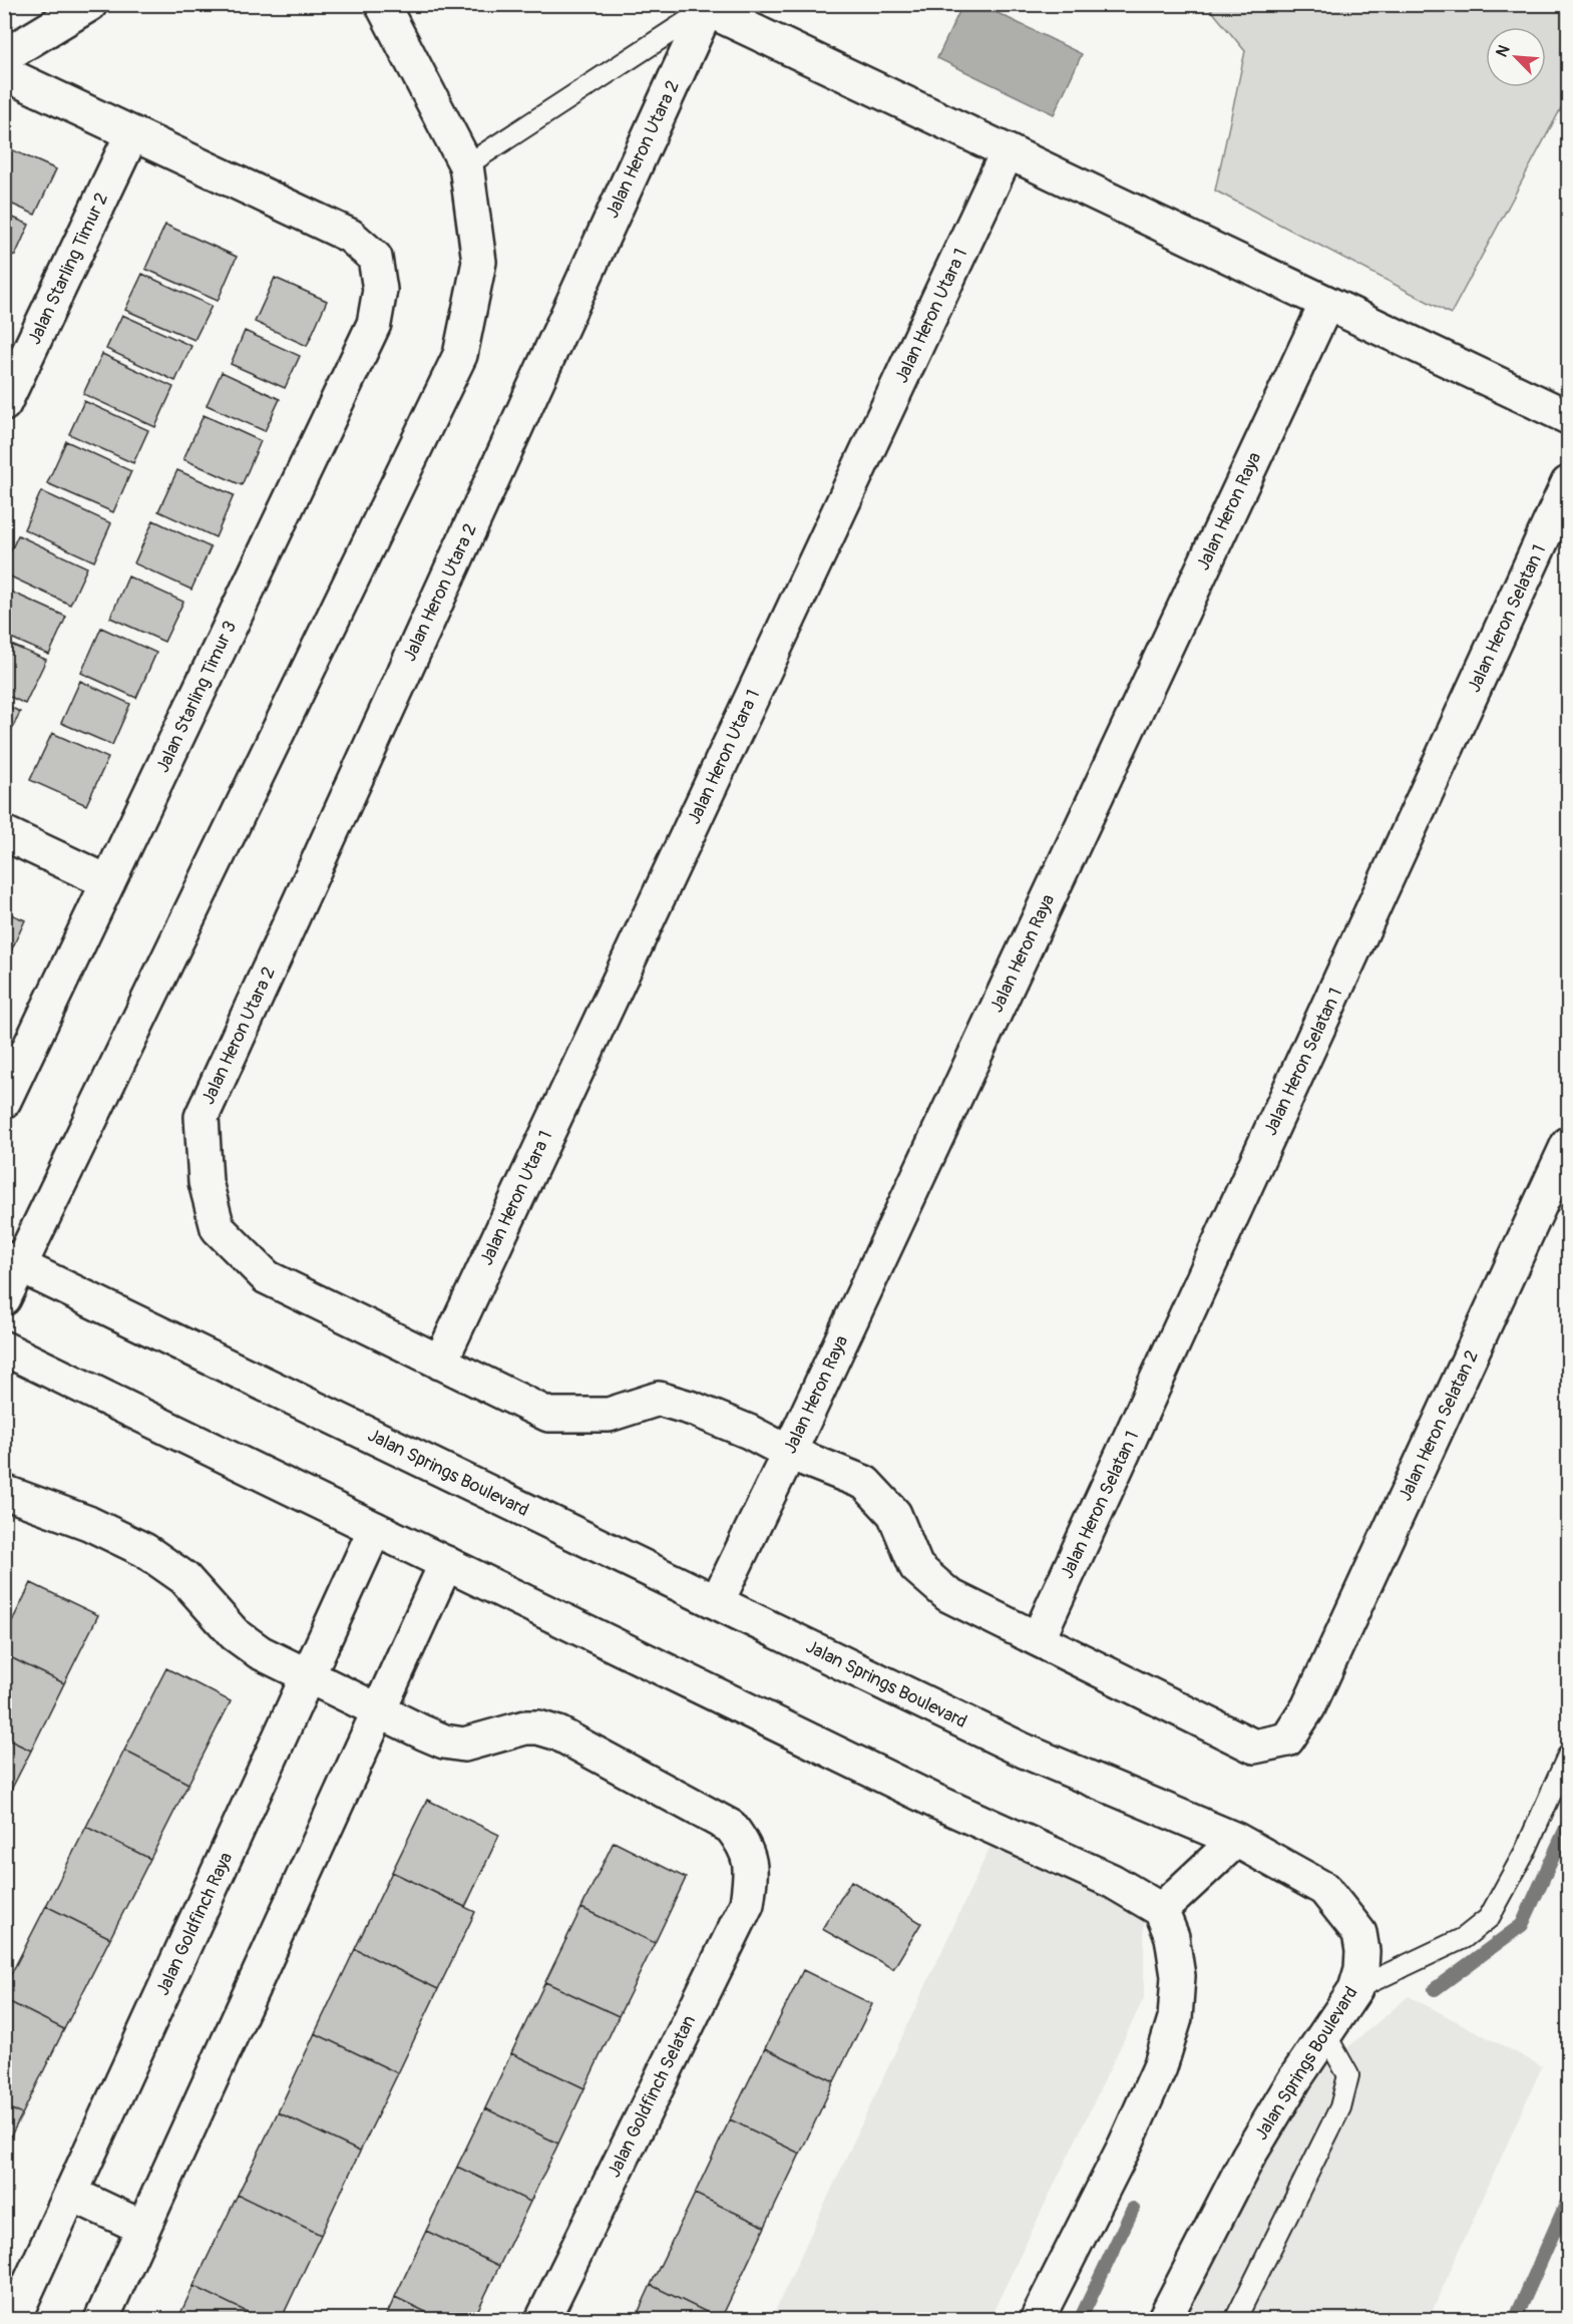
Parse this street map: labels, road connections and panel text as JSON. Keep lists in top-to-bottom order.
{
  "streets": {
    "street": [
      "Jalan Heron Utara 2",
      "Jalan Starling Timur 2",
      "Jalan Heron Utara 1",
      "Jalan Heron Raya",
      "Jalan Heron Selatan 1",
      "Jalan Starling Timur 3",
      "Jalan Heron Selatan 2",
      "Jalan Springs Boulevard",
      "Jalan Goldfinch Raya",
      "Jalan Goldfinch Selatan"
    ]
  },
  "crossings": [
    ["Jalan Heron Utara 2", "Jalan Heron Utara 1"],
    ["Jalan Heron Utara 2", "Jalan Heron Raya"],
    ["Jalan Heron Utara 2", "Jalan Heron Selatan 2"],
    ["Jalan Starling Timur 2", "Jalan Starling Timur 3"],
    ["Jalan Heron Raya", "Jalan Heron Selatan 2"],
    ["Jalan Heron Raya", "Jalan Springs Boulevard"],
    ["Jalan Heron Selatan 1", "Jalan Heron Selatan 2"]
  ],
  "north": "top left"
}
